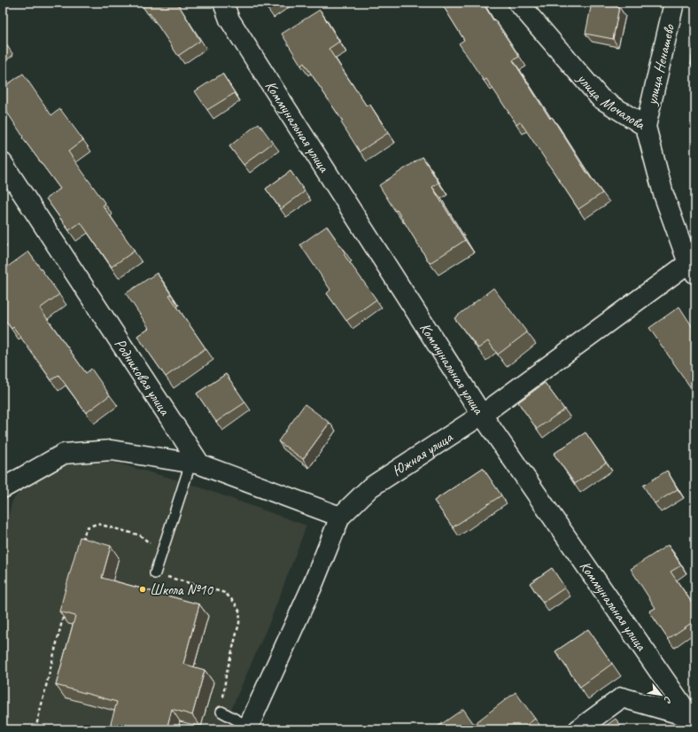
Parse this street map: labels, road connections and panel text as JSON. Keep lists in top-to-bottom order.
{
  "streets": {
    "street": [
      "улица Ненашево",
      "улица Мочалова",
      "Коммунальная улица",
      "Родниковая улица",
      "Южная улица"
    ]
  },
  "crossings": [
    ["улица Ненашево", "улица Мочалова"],
    ["улица Мочалова", "Южная улица"],
    ["Коммунальная улица", "Южная улица"]
  ],
  "places": ["Школа №10"],
  "north": "bottom right"
}
